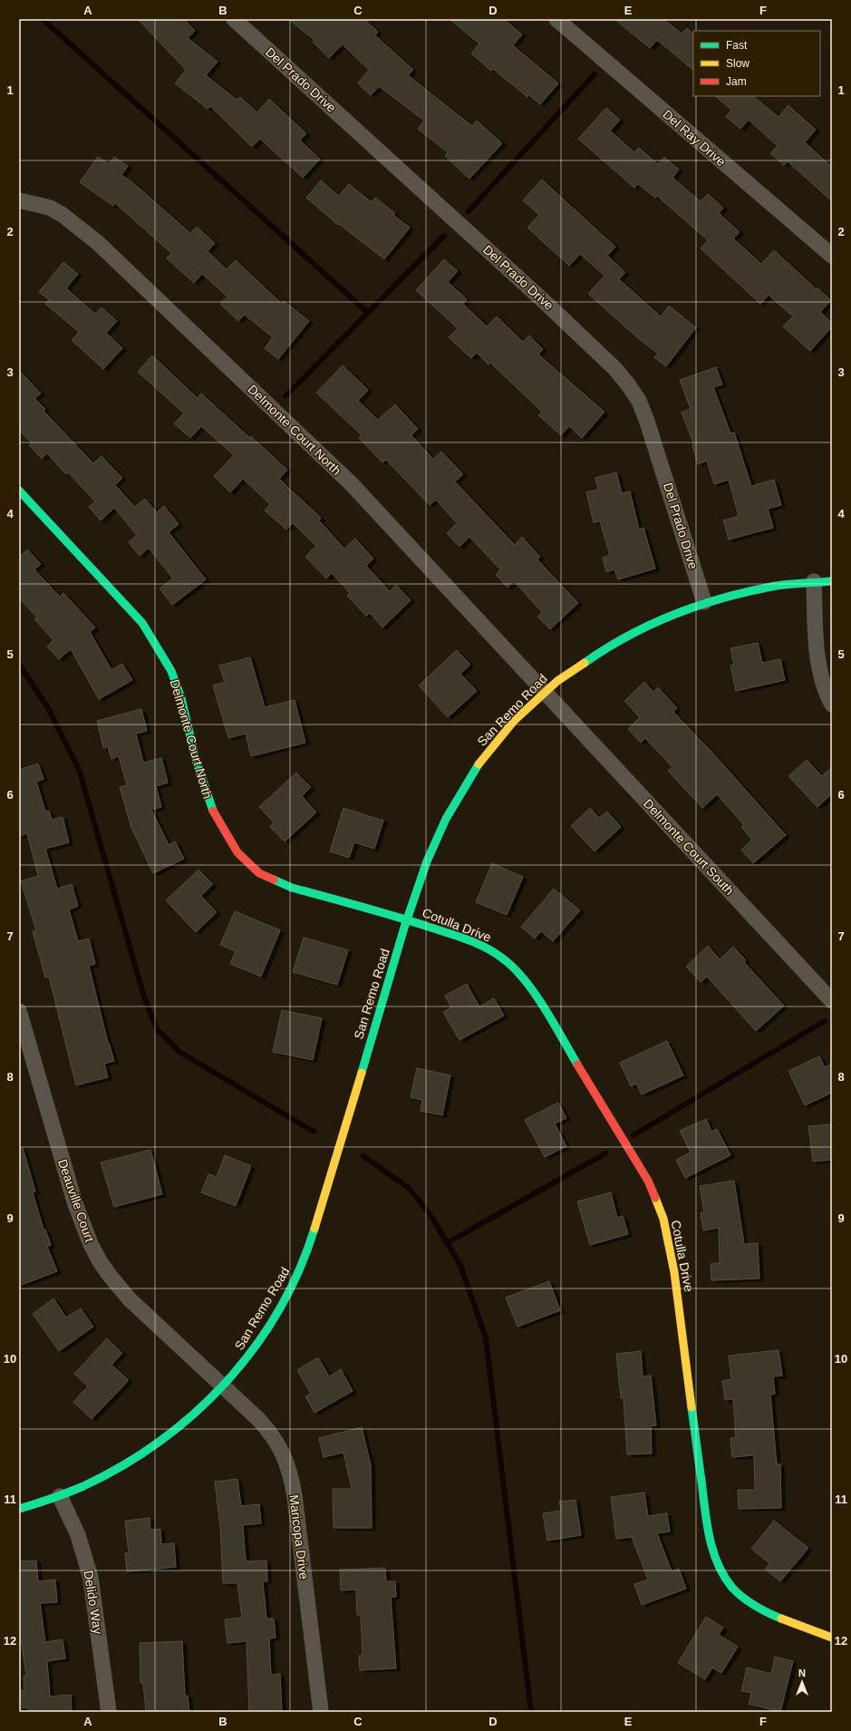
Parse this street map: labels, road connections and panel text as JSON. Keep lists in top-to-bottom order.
{
  "streets": {
    "street": [
      "Del Prado Drive",
      "Del Ray Drive",
      "Delmonte Court North",
      "San Remo Road",
      "Delmonte Court South",
      "Cotulla Drive",
      "Deauville Court",
      "Maricopa Drive",
      "Delido Way"
    ]
  },
  "crossings": [
    ["Del Prado Drive", "San Remo Road"],
    ["Delmonte Court North", "San Remo Road"],
    ["Delmonte Court North", "Delmonte Court South"],
    ["Delmonte Court North", "Cotulla Drive"],
    ["San Remo Road", "Delmonte Court South"],
    ["San Remo Road", "Cotulla Drive"],
    ["San Remo Road", "Deauville Court"],
    ["San Remo Road", "Maricopa Drive"],
    ["San Remo Road", "Delido Way"],
    ["Deauville Court", "Maricopa Drive"]
  ],
  "legend": ["Fast", "Slow", "Jam"],
  "north": "top",
  "grid": {
    "columns": [
      "A",
      "B",
      "C",
      "D",
      "E",
      "F"
    ],
    "rows": [
      "1",
      "2",
      "3",
      "4",
      "5",
      "6",
      "7",
      "8",
      "9",
      "10",
      "11",
      "12"
    ]
  }
}
